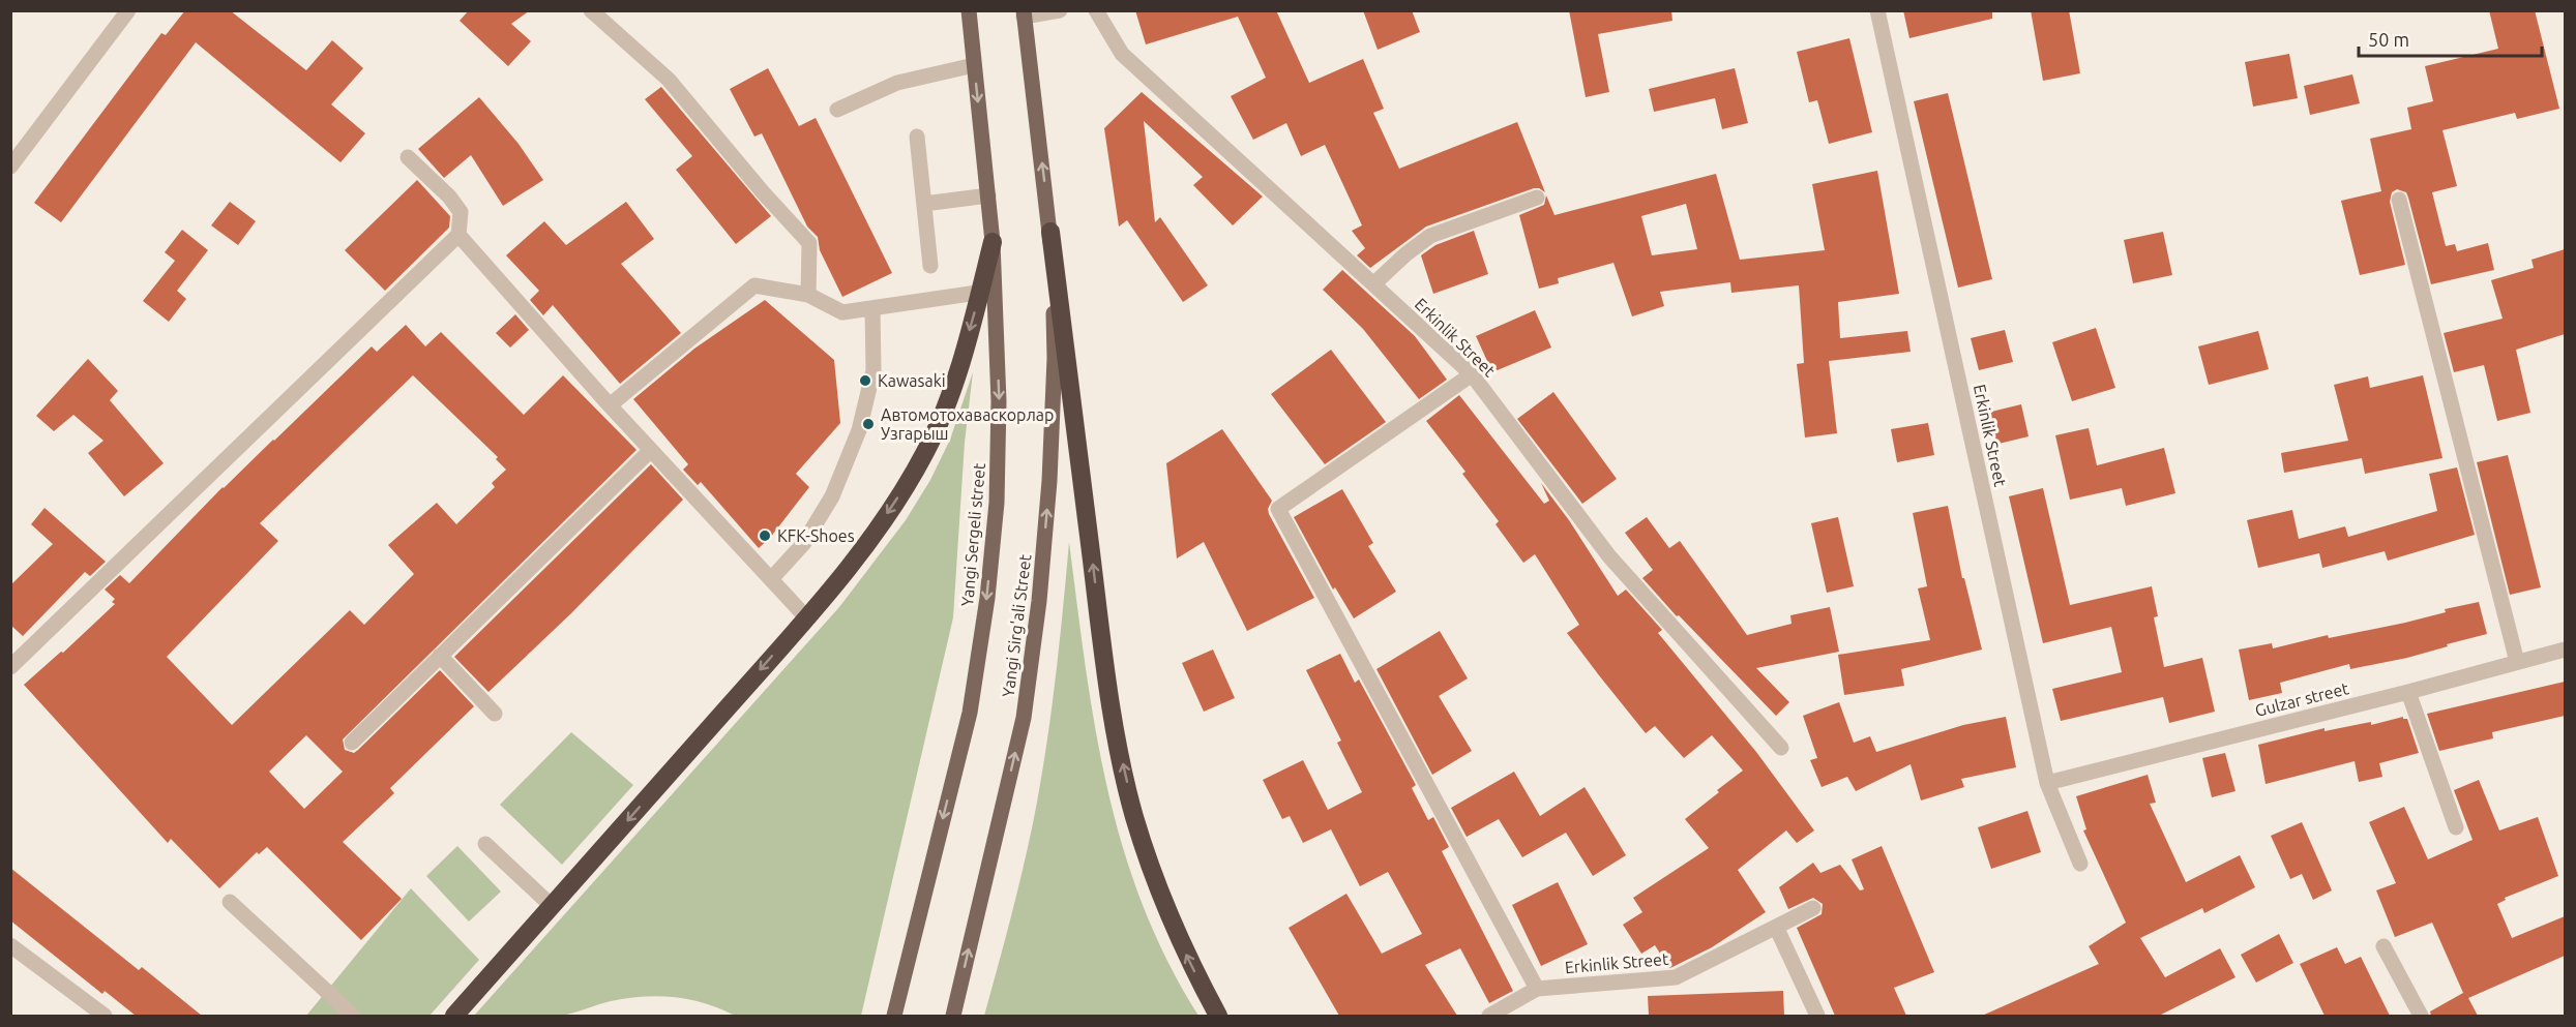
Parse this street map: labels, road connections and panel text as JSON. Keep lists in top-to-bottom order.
{
  "streets": {
    "main road": ["Yangi Sergeli street", "Yangi Sirg'ali Street"],
    "street": ["Erkinlik Street", "Gulzar street"]
  },
  "crossings": [
    ["Erkinlik Street", "Gulzar street"]
  ],
  "one_way": ["Yangi Sergeli street", "Yangi Sirg'ali Street"],
  "places": ["Kawasaki", "Автомотохаваскорлар Узгарыш", "KFK-Shoes"],
  "scale_bar": "50 m"
}
